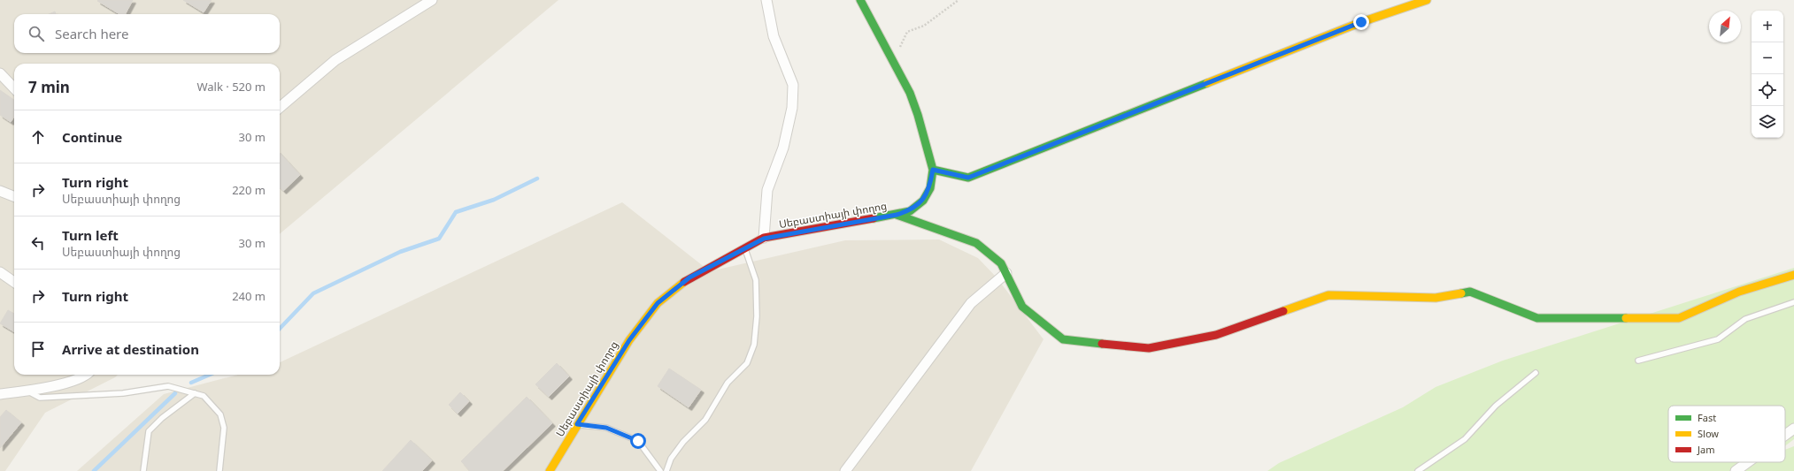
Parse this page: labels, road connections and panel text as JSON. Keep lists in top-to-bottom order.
{
  "streets": {
    "street": ["Սեբաստիայի փողոց"]
  },
  "legend": ["Fast", "Slow", "Jam"],
  "north": "top right",
  "page": {
    "map_buttons": ["+", "−"],
    "search": "Search here",
    "heading": ["7 min", "Walk · 520 m"],
    "list": [
      ["Continue", "30 m"],
      ["Turn right", "Սեբաստիայի փողոց", "220 m"],
      ["Turn left", "Սեբաստիայի փողոց", "30 m"],
      ["Turn right", "240 m"],
      "Arrive at destination"
    ]
  }
}
